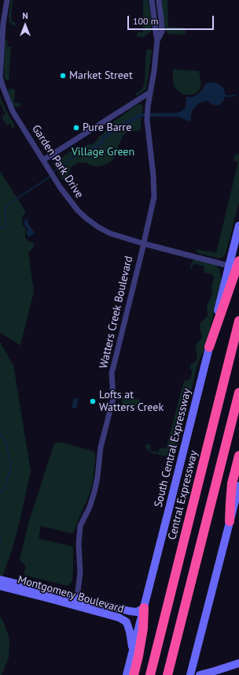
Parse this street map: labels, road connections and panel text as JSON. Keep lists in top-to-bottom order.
{
  "streets": {
    "highway": ["Central Expressway"],
    "main road": ["South Central Expressway", "Montgomery Boulevard"],
    "street": ["Garden Park Drive", "Watters Creek Boulevard"]
  },
  "crossings": [
    ["Garden Park Drive", "Watters Creek Boulevard"],
    ["Garden Park Drive", "South Central Expressway"],
    ["Watters Creek Boulevard", "Montgomery Boulevard"],
    ["South Central Expressway", "Montgomery Boulevard"]
  ],
  "parks": ["Village Green"],
  "places": ["Market Street", "Pure Barre", "Lofts at Watters Creek"],
  "scale_bar": "100 m",
  "north": "top"
}
